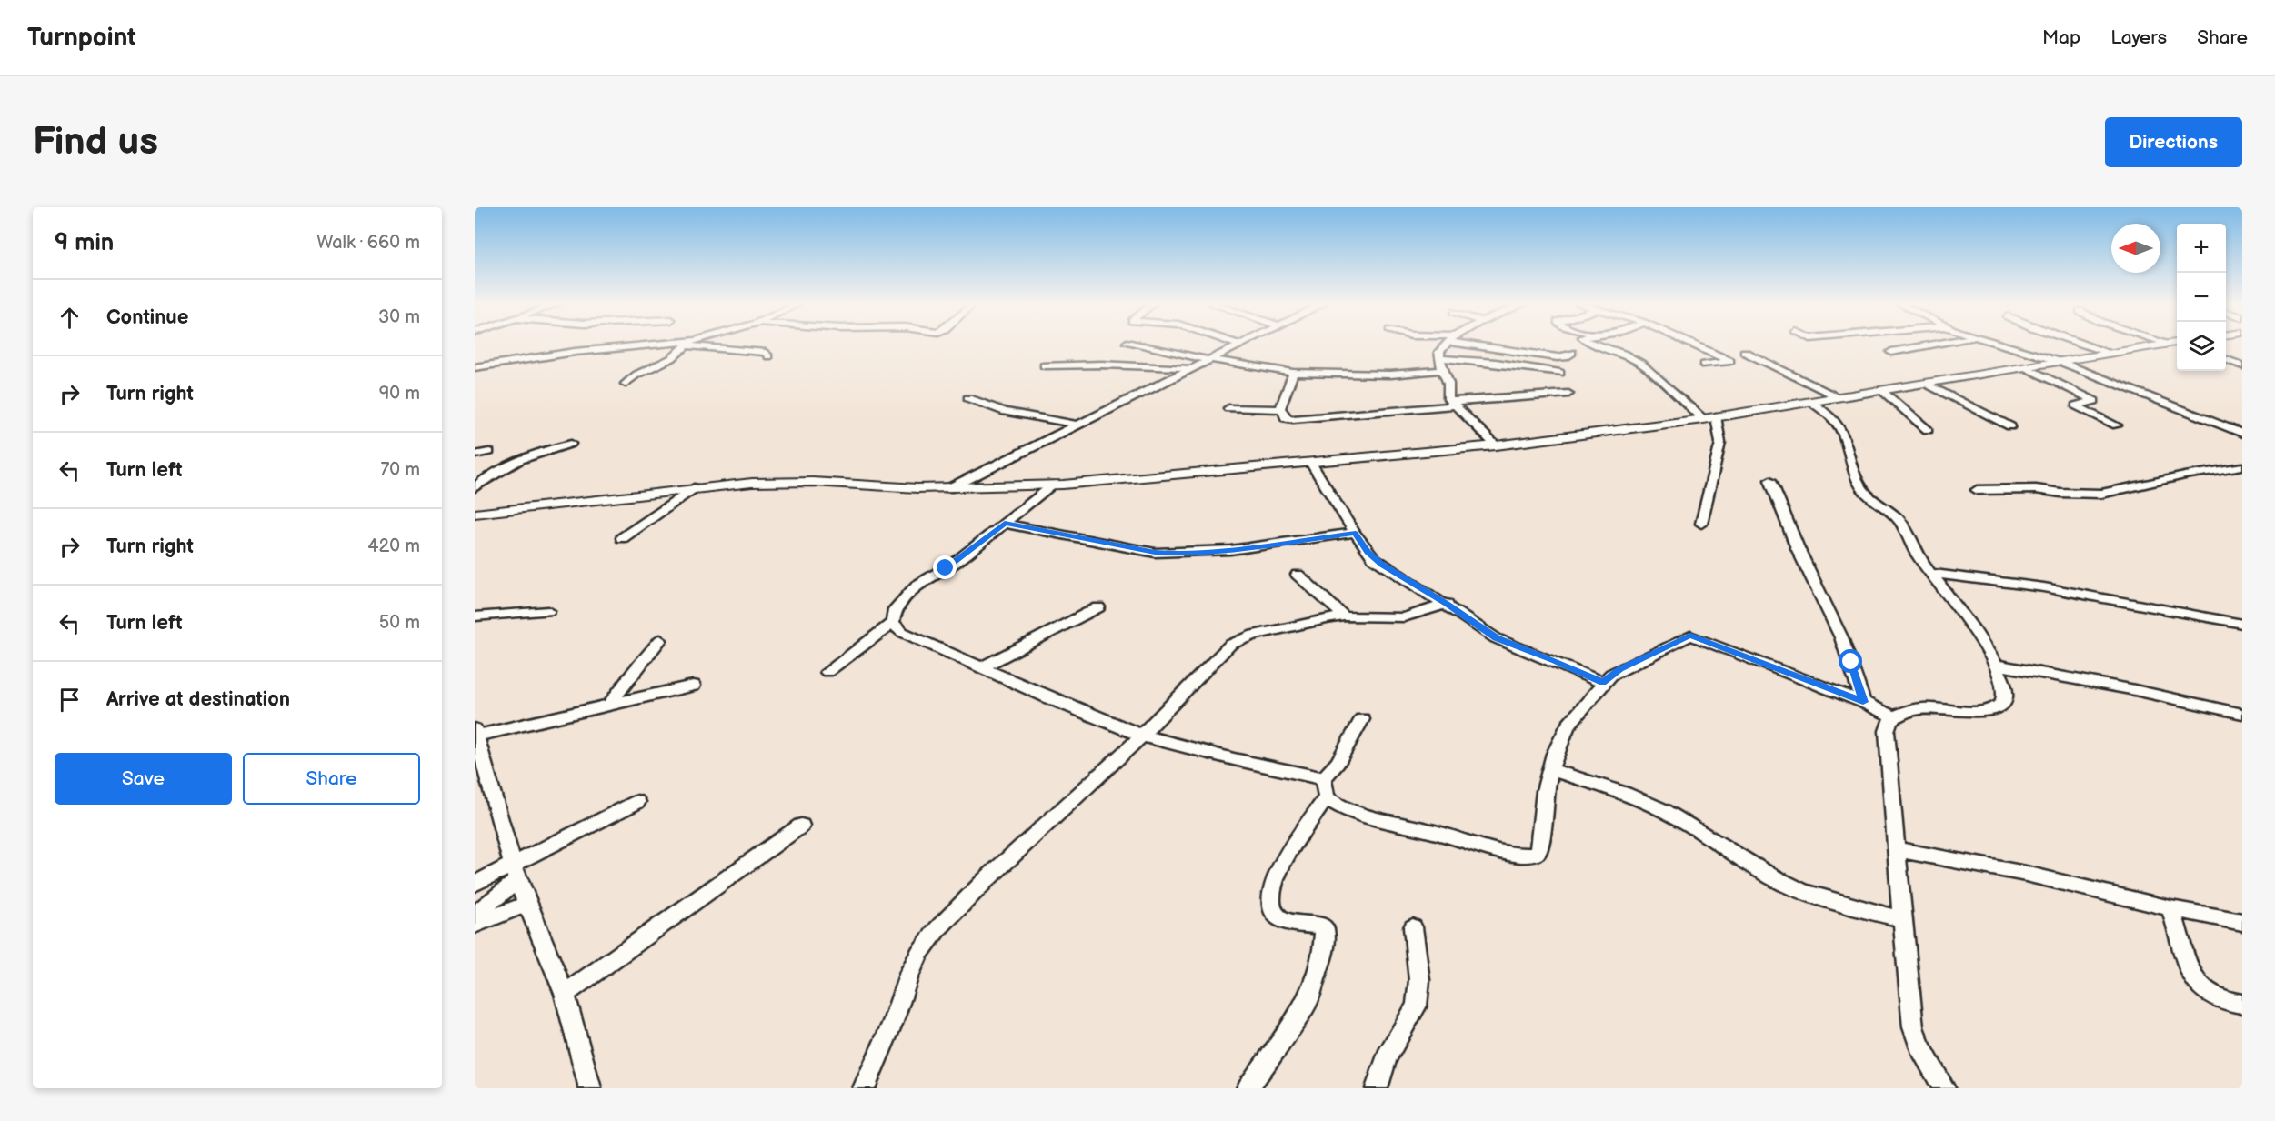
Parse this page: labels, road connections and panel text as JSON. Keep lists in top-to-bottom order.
{
  "north": "left",
  "page": {
    "header": "Turnpoint",
    "nav": ["Map", "Layers", "Share"],
    "buttons": [
      "Directions",
      ["Save", "Share"]
    ],
    "title": "Find us",
    "heading": ["9 min", "Walk · 660 m"],
    "map_buttons": ["+", "−"],
    "list": [
      ["Continue", "30 m"],
      ["Turn right", "90 m"],
      ["Turn left", "70 m"],
      ["Turn right", "420 m"],
      ["Turn left", "50 m"],
      "Arrive at destination"
    ]
  }
}
